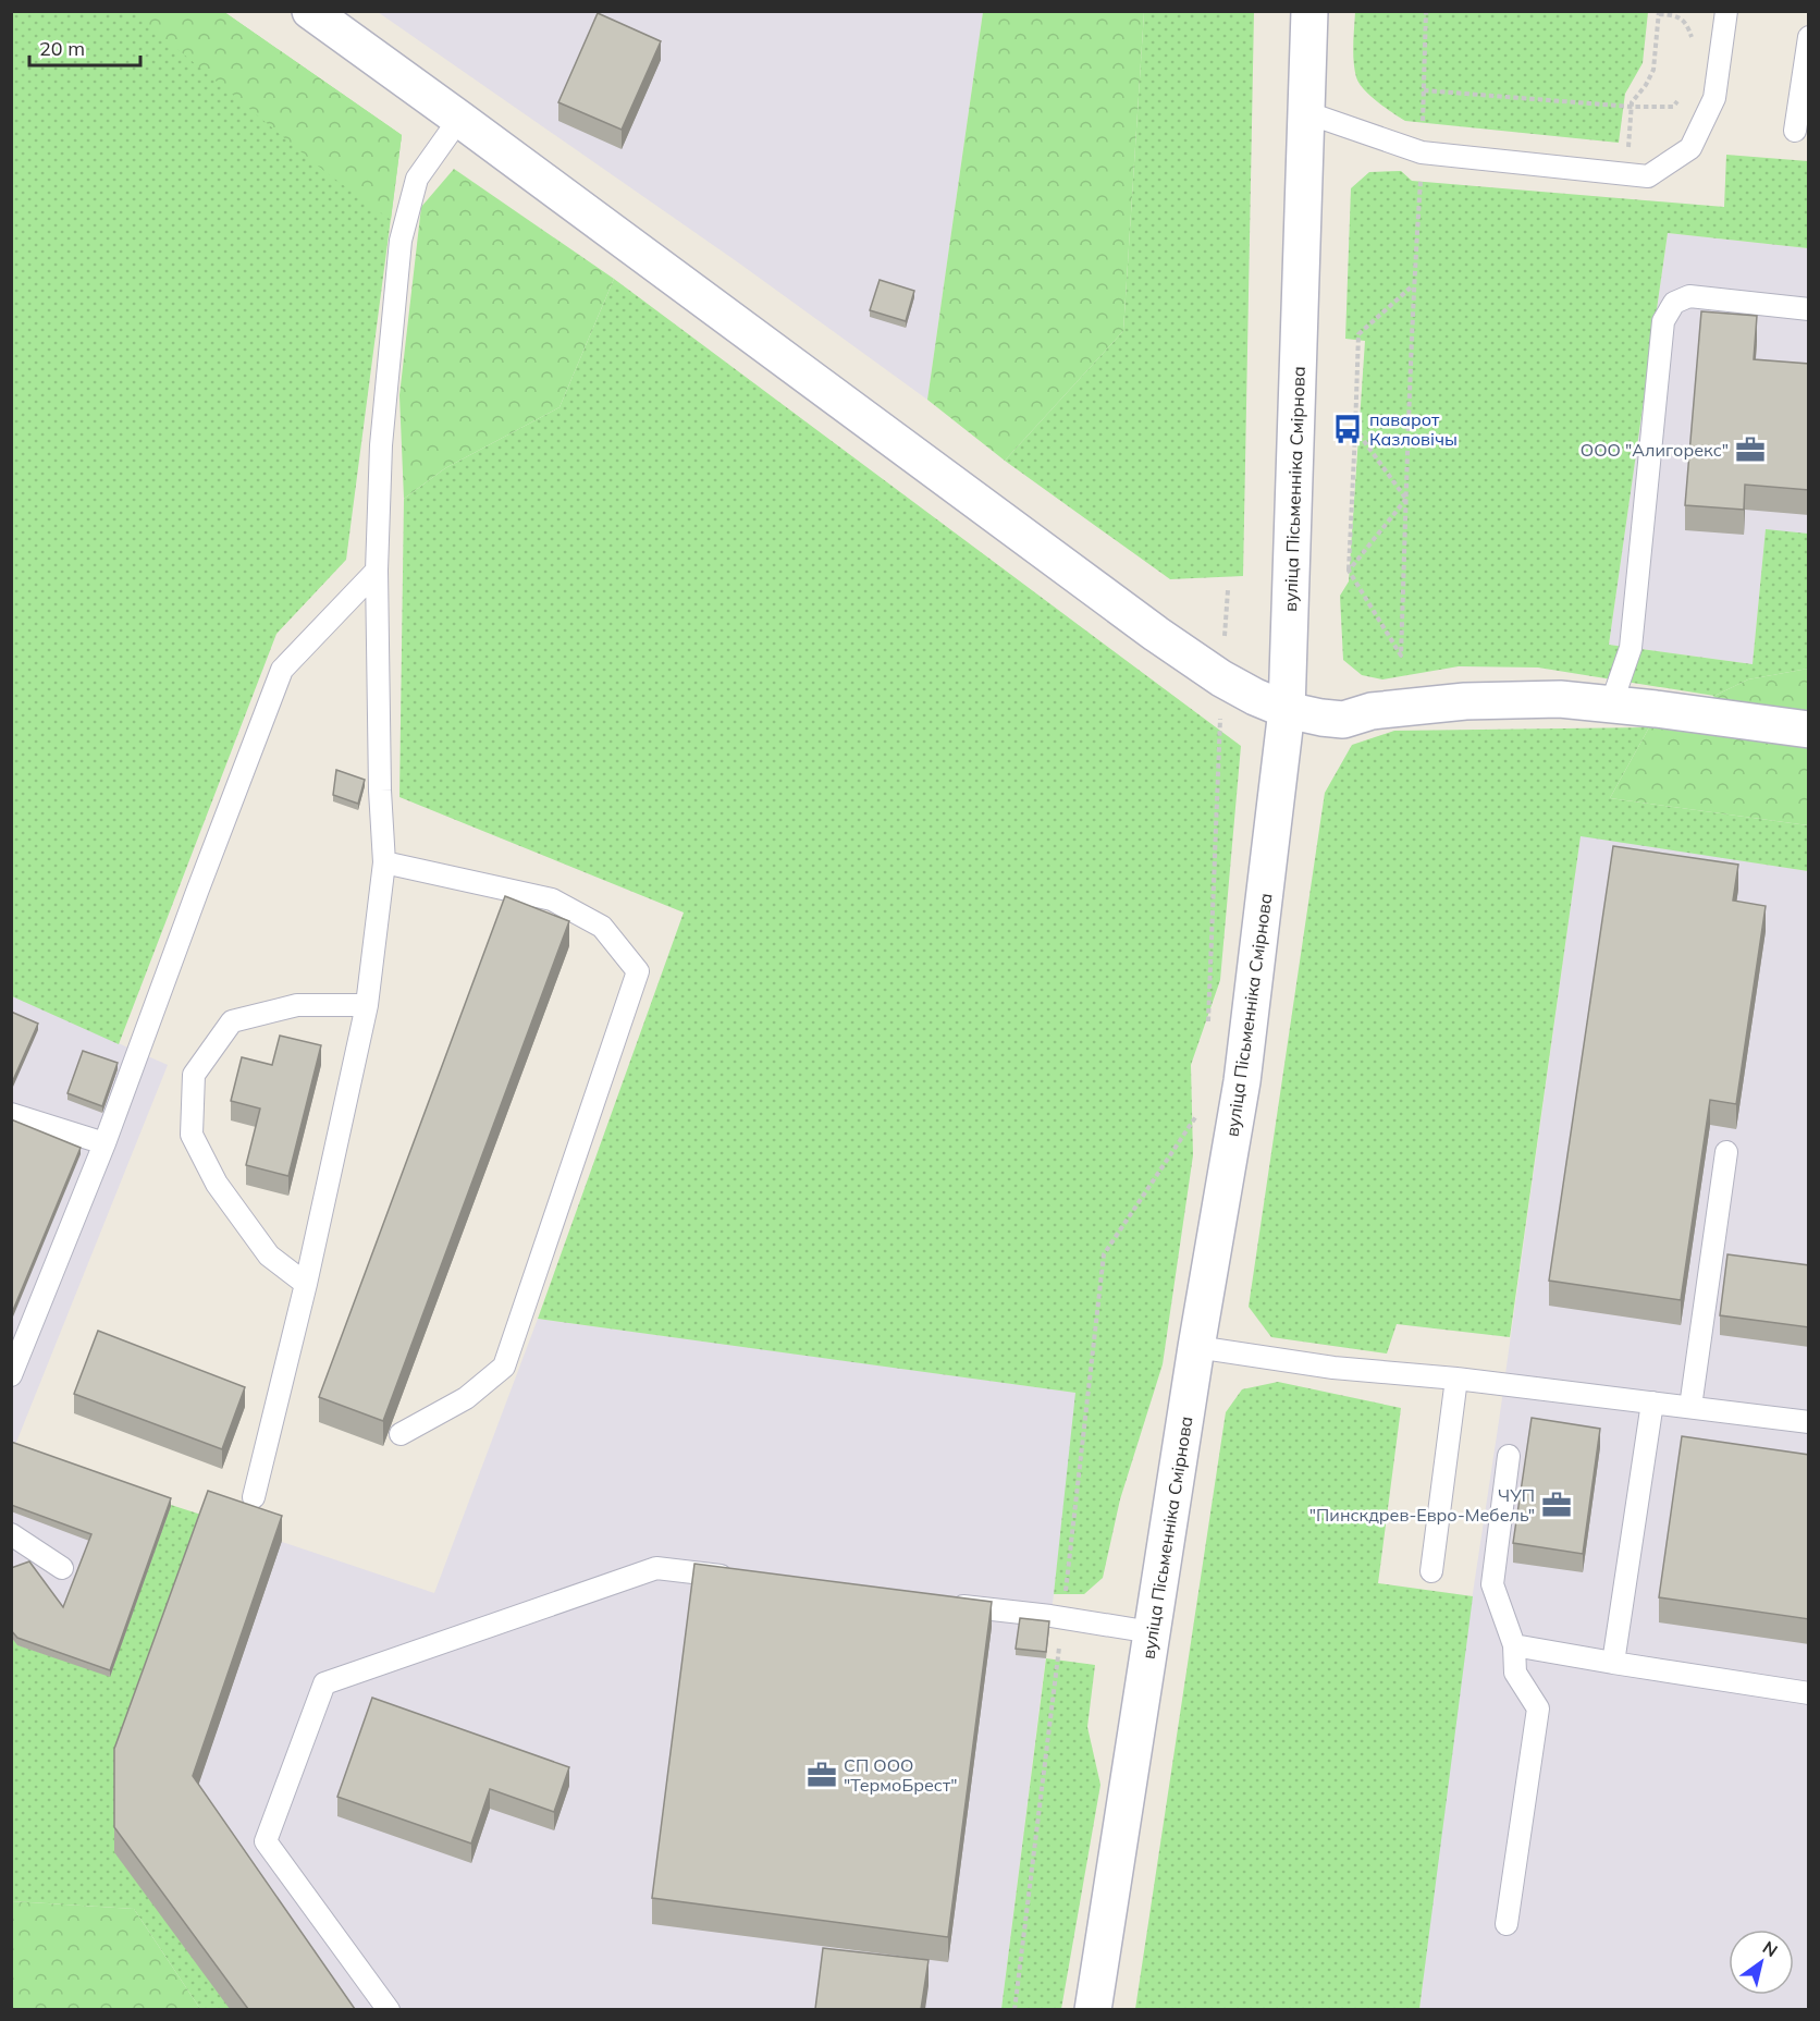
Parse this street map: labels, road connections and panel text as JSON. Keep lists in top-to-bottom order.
{
  "streets": {
    "main road": ["вуліца Пісьменніка Смірнова"]
  },
  "places": {
    "bus stop": ["паварот Казловічы"],
    "office": ["ООО \"Алигорекс\"", "ЧУП \"Пинскдрев-Евро-Мебель\"", "СП ООО \"ТермоБрест\""]
  },
  "scale_bar": "20 m",
  "north": "top right"
}
